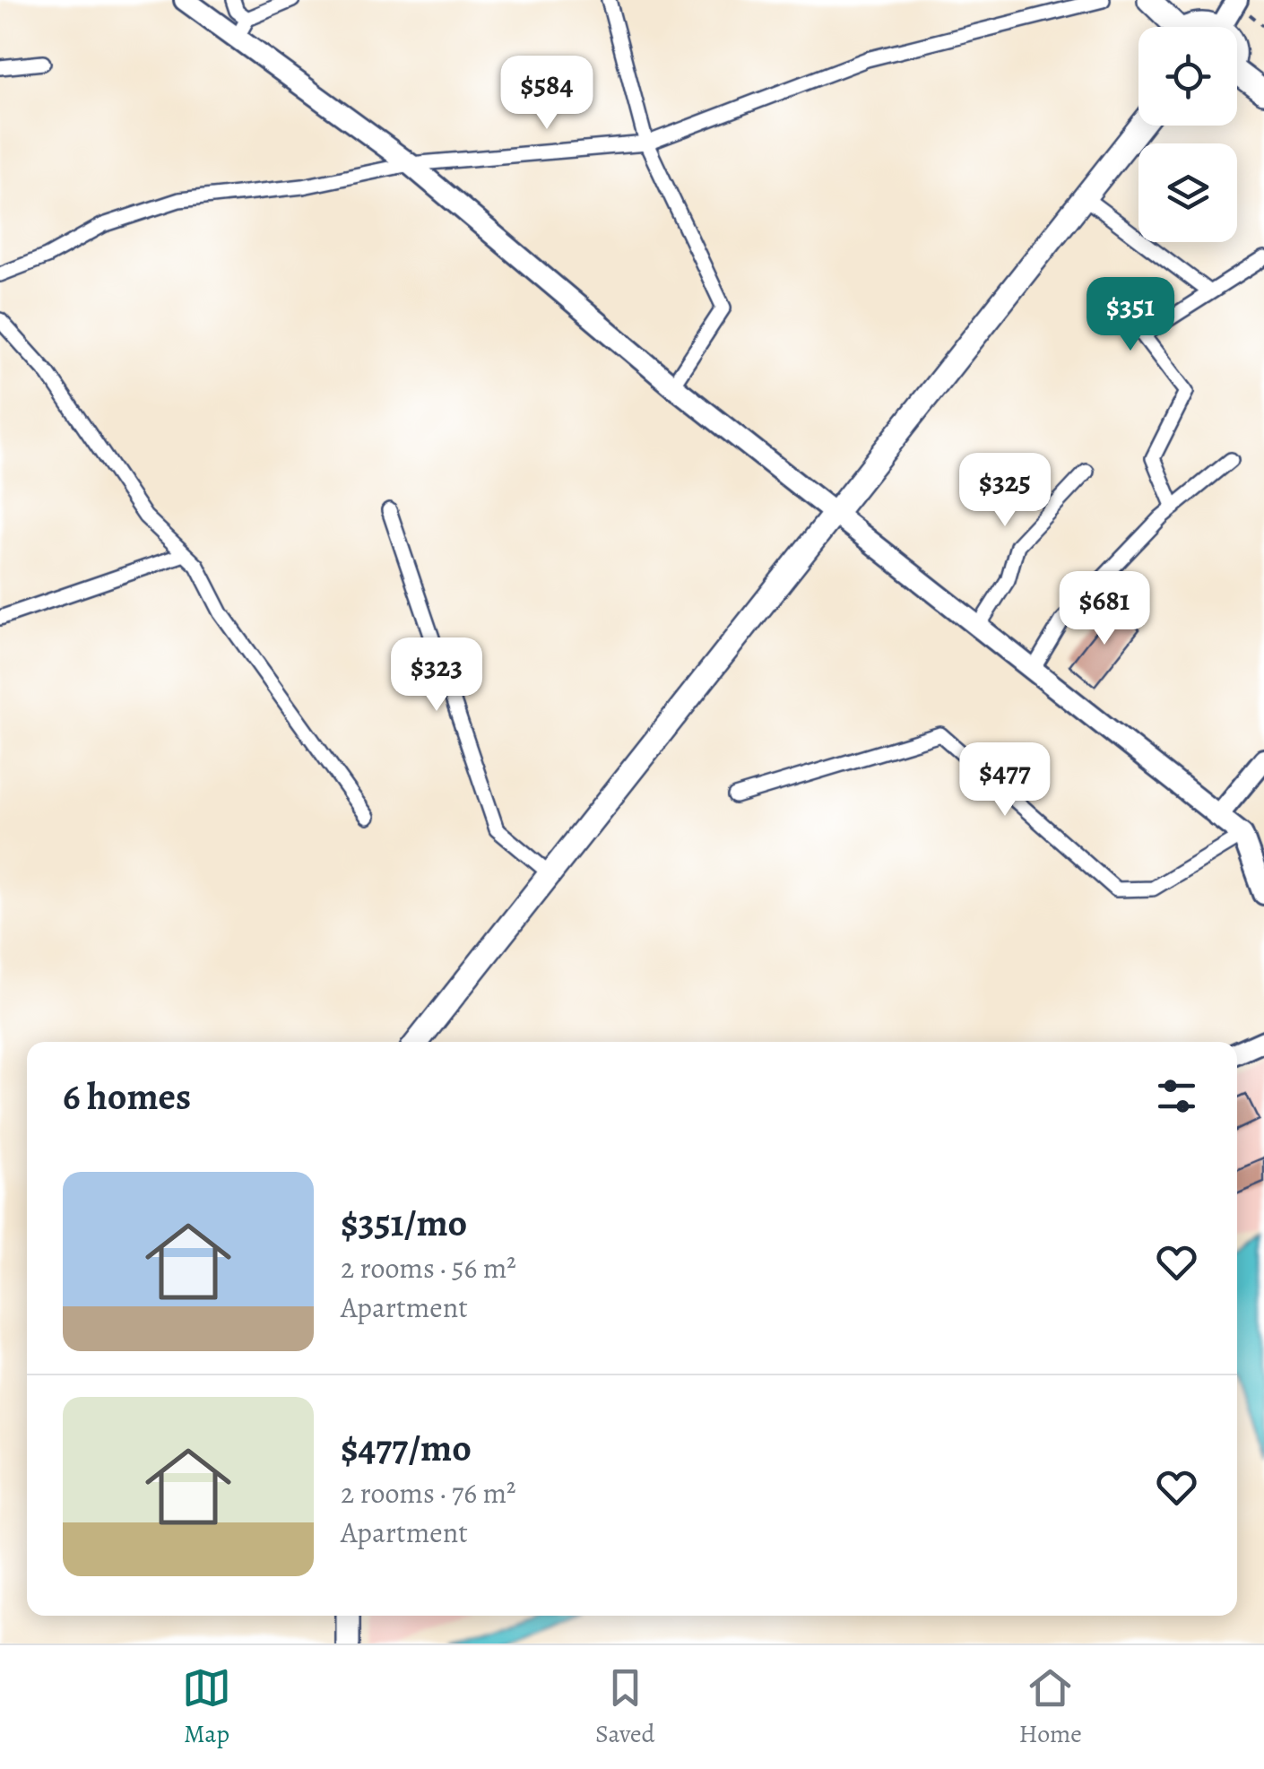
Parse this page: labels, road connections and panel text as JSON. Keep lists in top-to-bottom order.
{
  "page": {
    "price": [
      "$584",
      "$351",
      "$325",
      "$681",
      "$323",
      "$477"
    ],
    "heading": "6 homes",
    "list": [
      {
        "name": "$351/mo",
        "note": "2 rooms · 56 m² · Apartment"
      },
      {
        "name": "$477/mo",
        "note": "2 rooms · 76 m² · Apartment"
      }
    ],
    "tabs": ["Map", "Saved", "Home"]
  }
}
